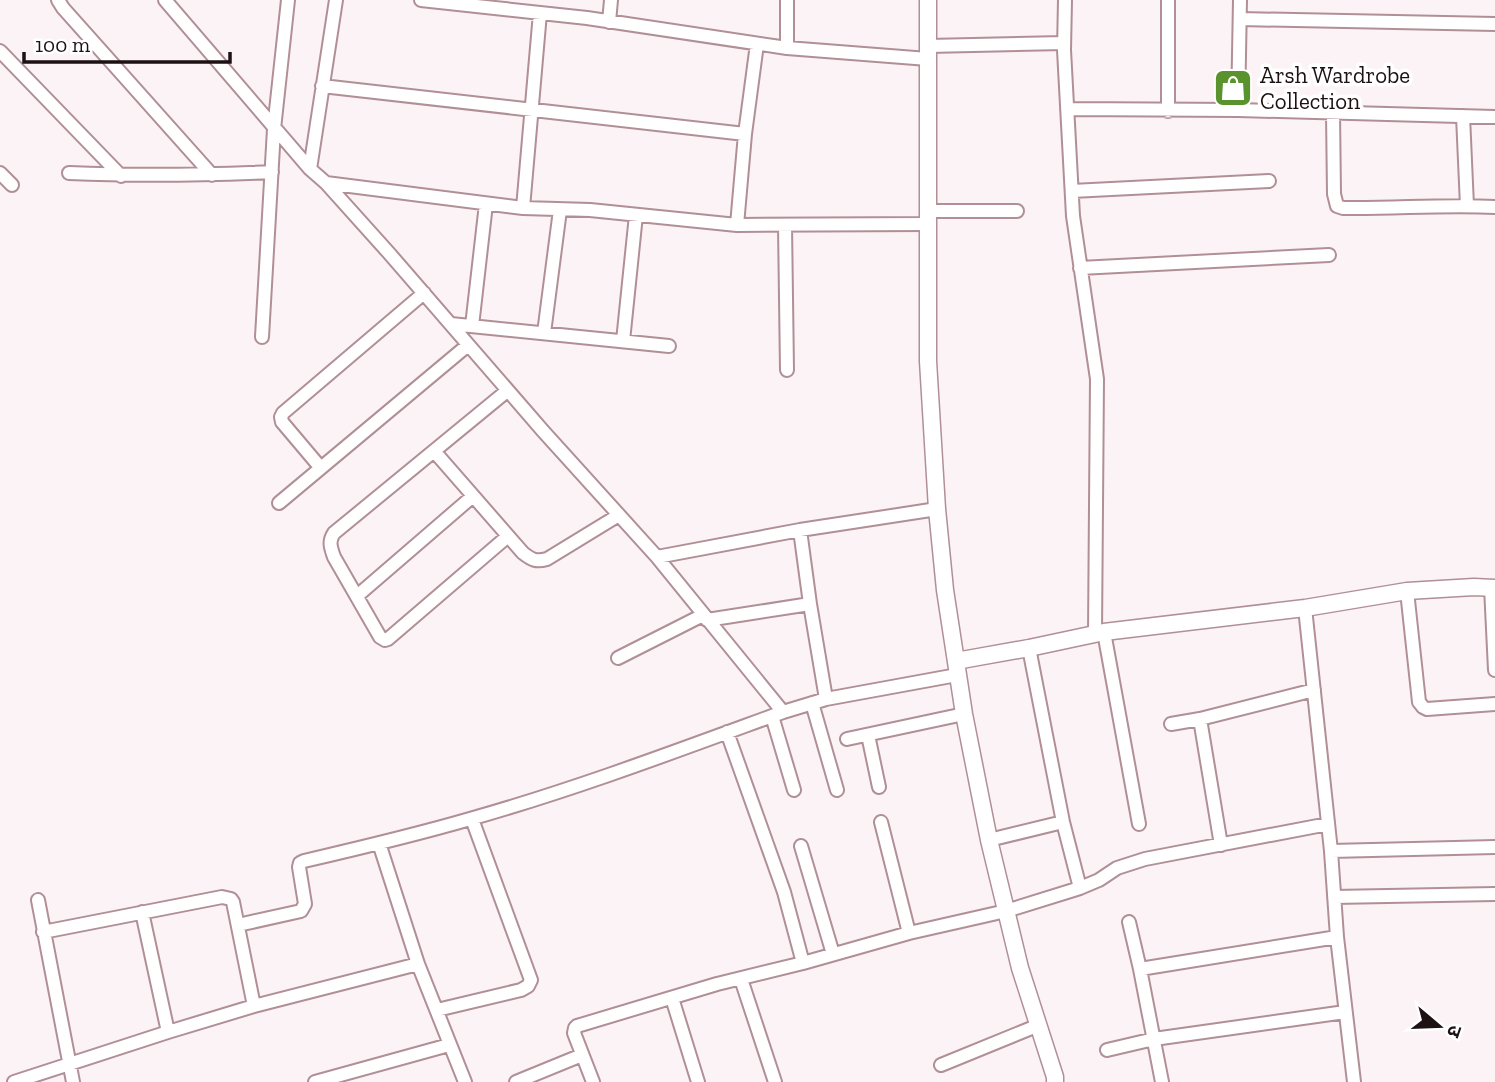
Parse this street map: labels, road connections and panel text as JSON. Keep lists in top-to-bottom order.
{
  "places": {
    "shop": ["Arsh Wardrobe Collection"]
  },
  "scale_bar": "100 m",
  "north": "right"
}
